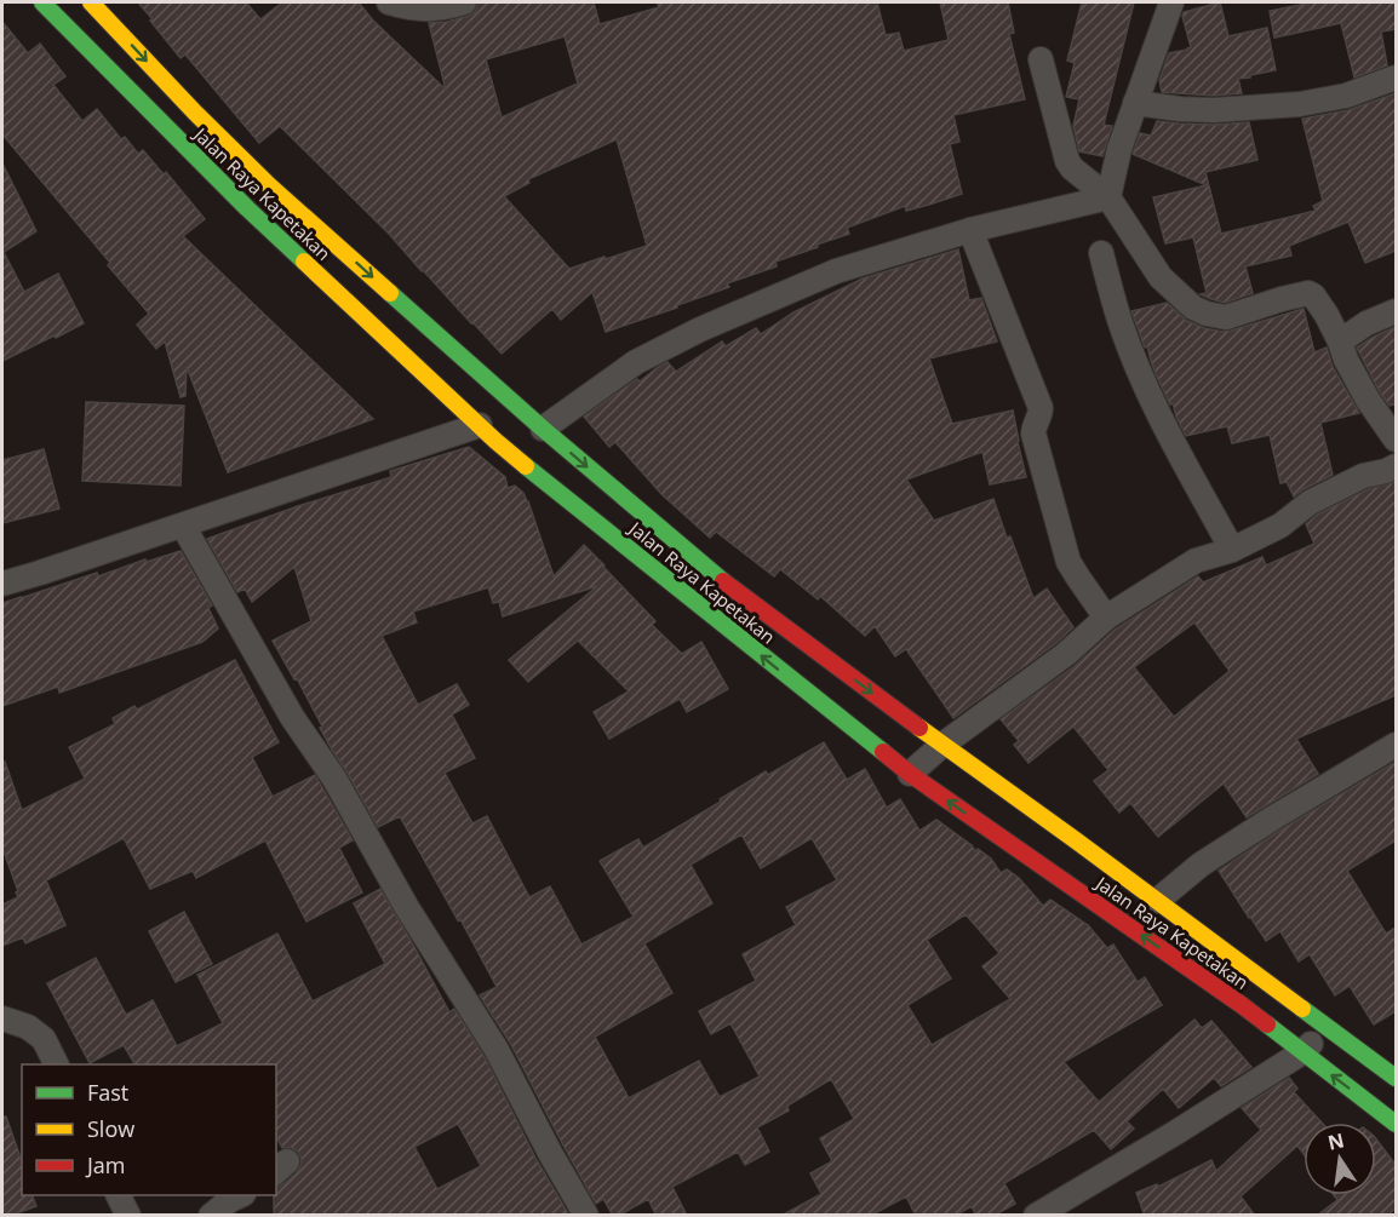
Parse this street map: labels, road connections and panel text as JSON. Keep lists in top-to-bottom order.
{
  "streets": {
    "highway": ["Jalan Raya Kapetakan"]
  },
  "legend": ["Fast", "Slow", "Jam"],
  "north": "top"
}
